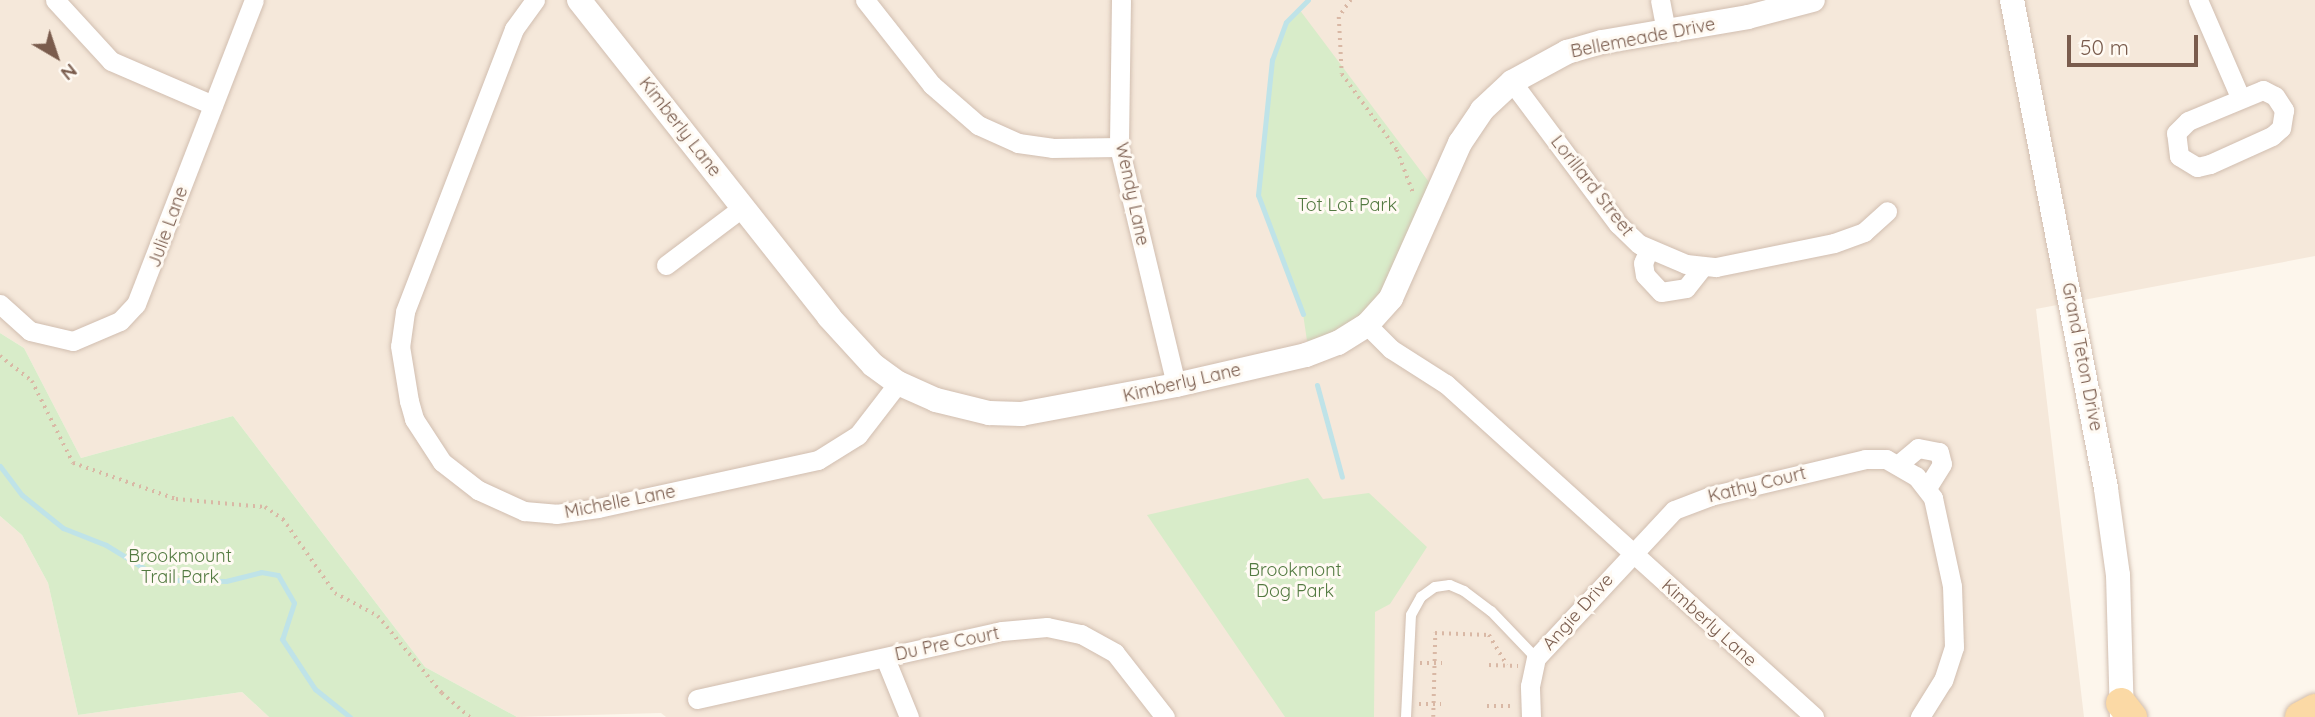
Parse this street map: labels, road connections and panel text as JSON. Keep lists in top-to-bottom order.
{
  "streets": {
    "street": [
      "Bellemeade Drive",
      "Kimberly Lane",
      "Lorillard Street",
      "Wendy Lane",
      "Julie Lane",
      "Grand Teton Drive",
      "Kathy Court",
      "Michelle Lane",
      "Angie Drive",
      "Du Pre Court"
    ]
  },
  "crossings": [
    ["Bellemeade Drive", "Kimberly Lane"],
    ["Bellemeade Drive", "Lorillard Street"],
    ["Kimberly Lane", "Wendy Lane"],
    ["Kimberly Lane", "Kathy Court"],
    ["Kimberly Lane", "Michelle Lane"],
    ["Kimberly Lane", "Angie Drive"],
    ["Kathy Court", "Angie Drive"]
  ],
  "parks": ["Tot Lot Park", "Brookmount Trail Park", "Brookmont Dog Park"],
  "scale_bar": "50 m",
  "north": "bottom right"
}
